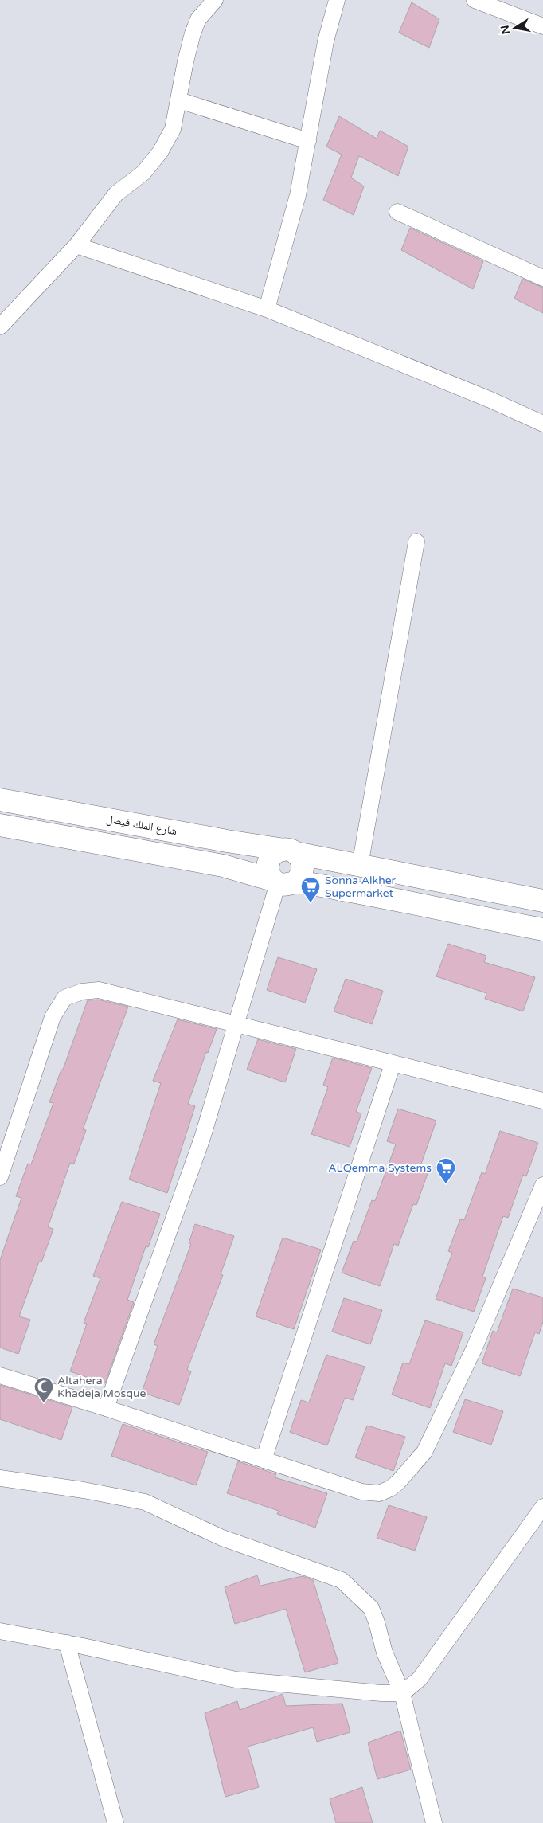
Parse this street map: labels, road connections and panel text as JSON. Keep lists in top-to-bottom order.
{
  "streets": {
    "main road": ["شارع الملك فيصل"]
  },
  "places": {
    "supermarket": ["Sonna Alkher Supermarket", "ALQemma Systems"],
    "mosque": ["Altahera Khadeja Mosque"]
  },
  "north": "left"
}
